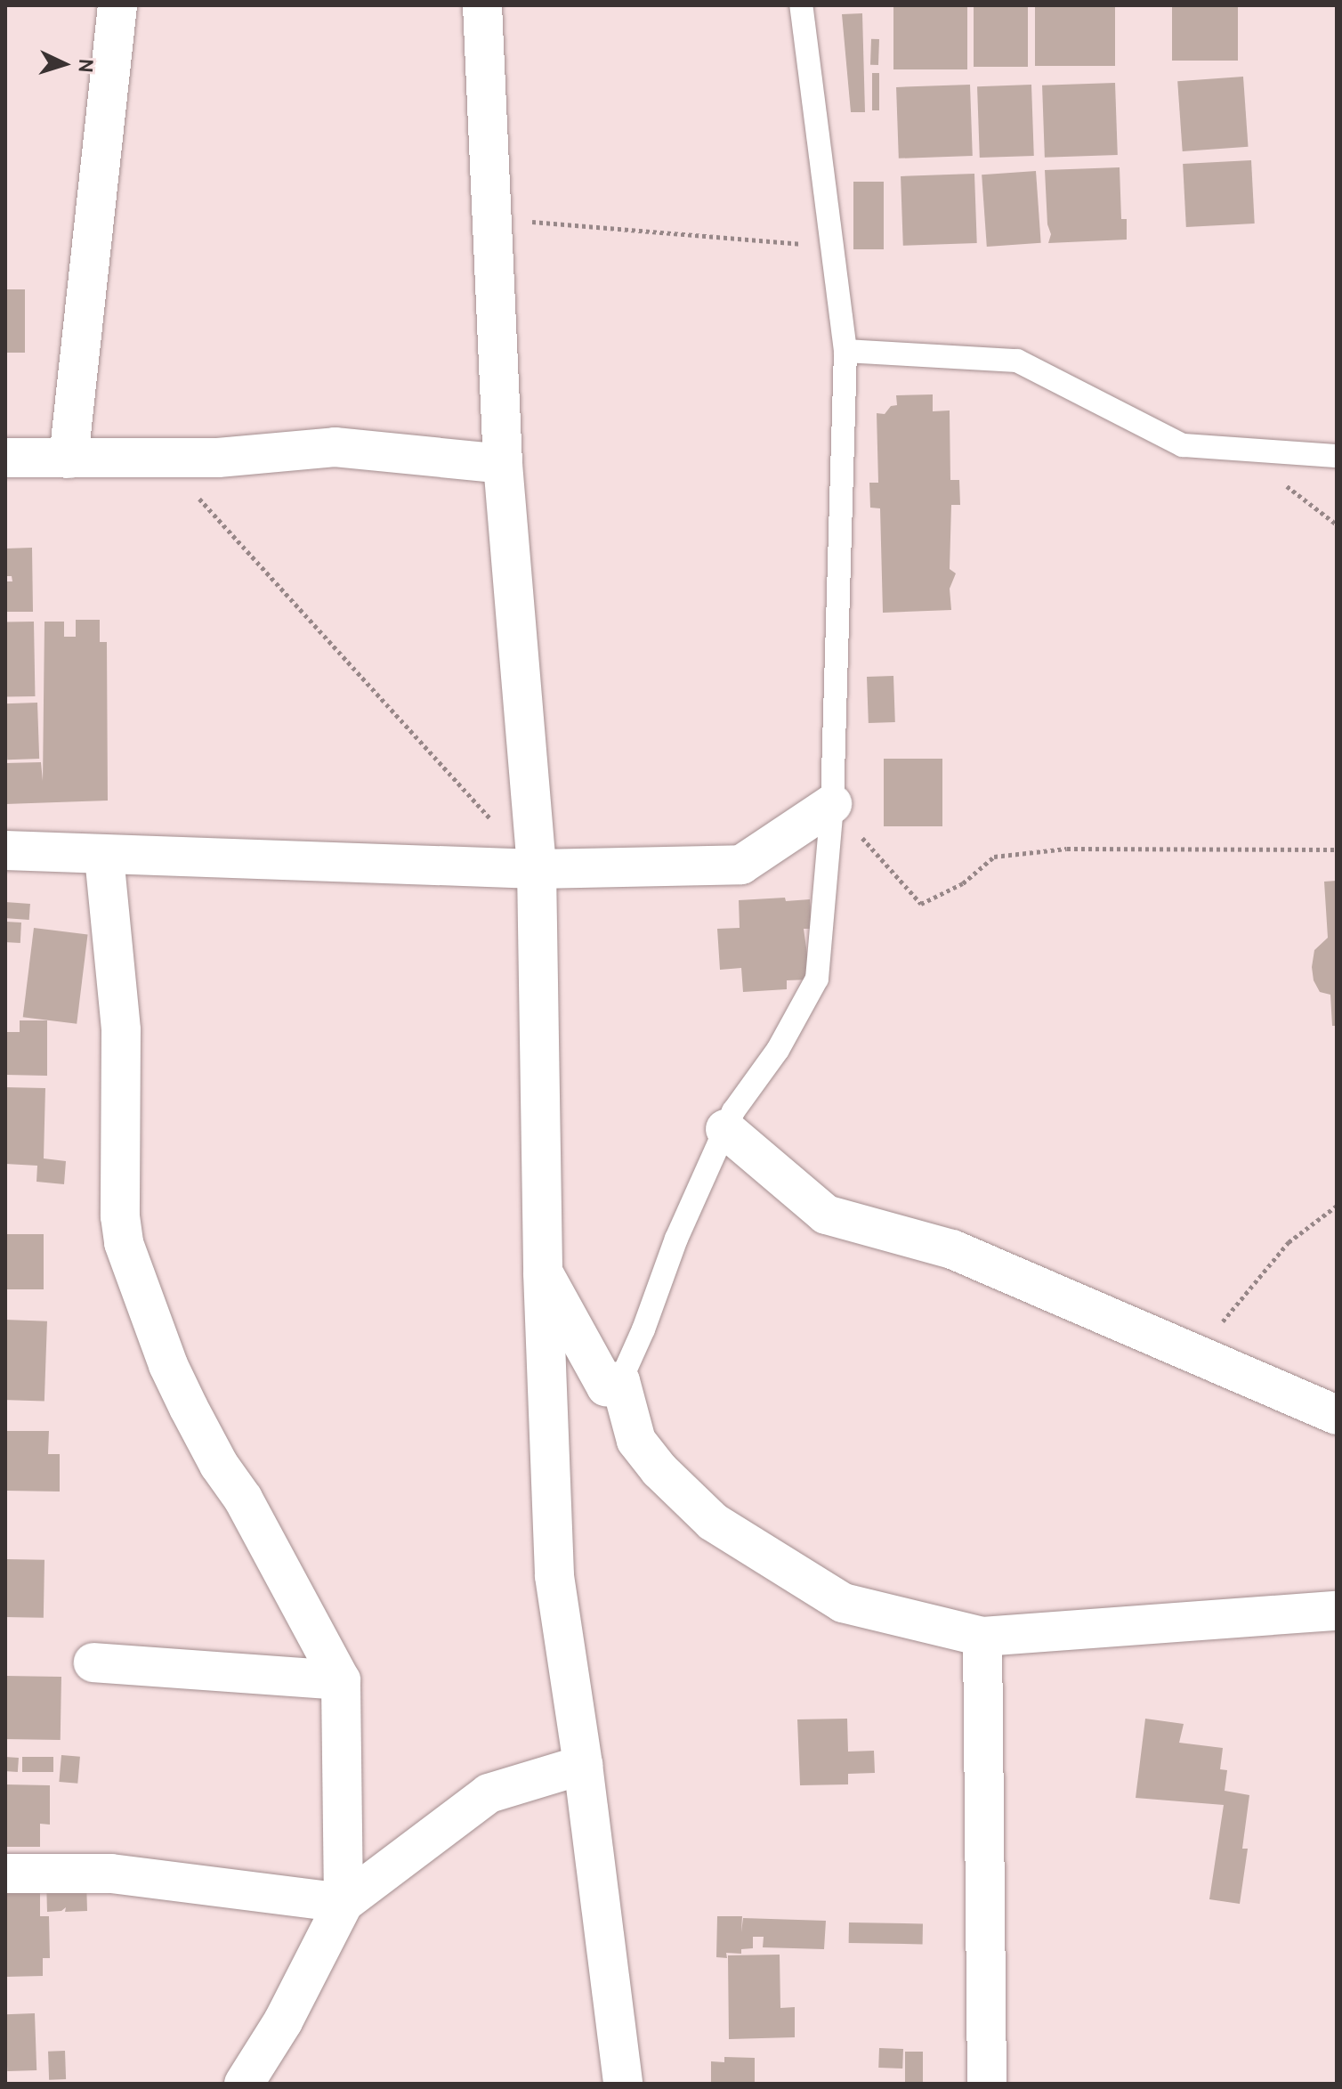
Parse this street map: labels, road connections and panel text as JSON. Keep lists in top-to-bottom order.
{
  "north": "right"
}
